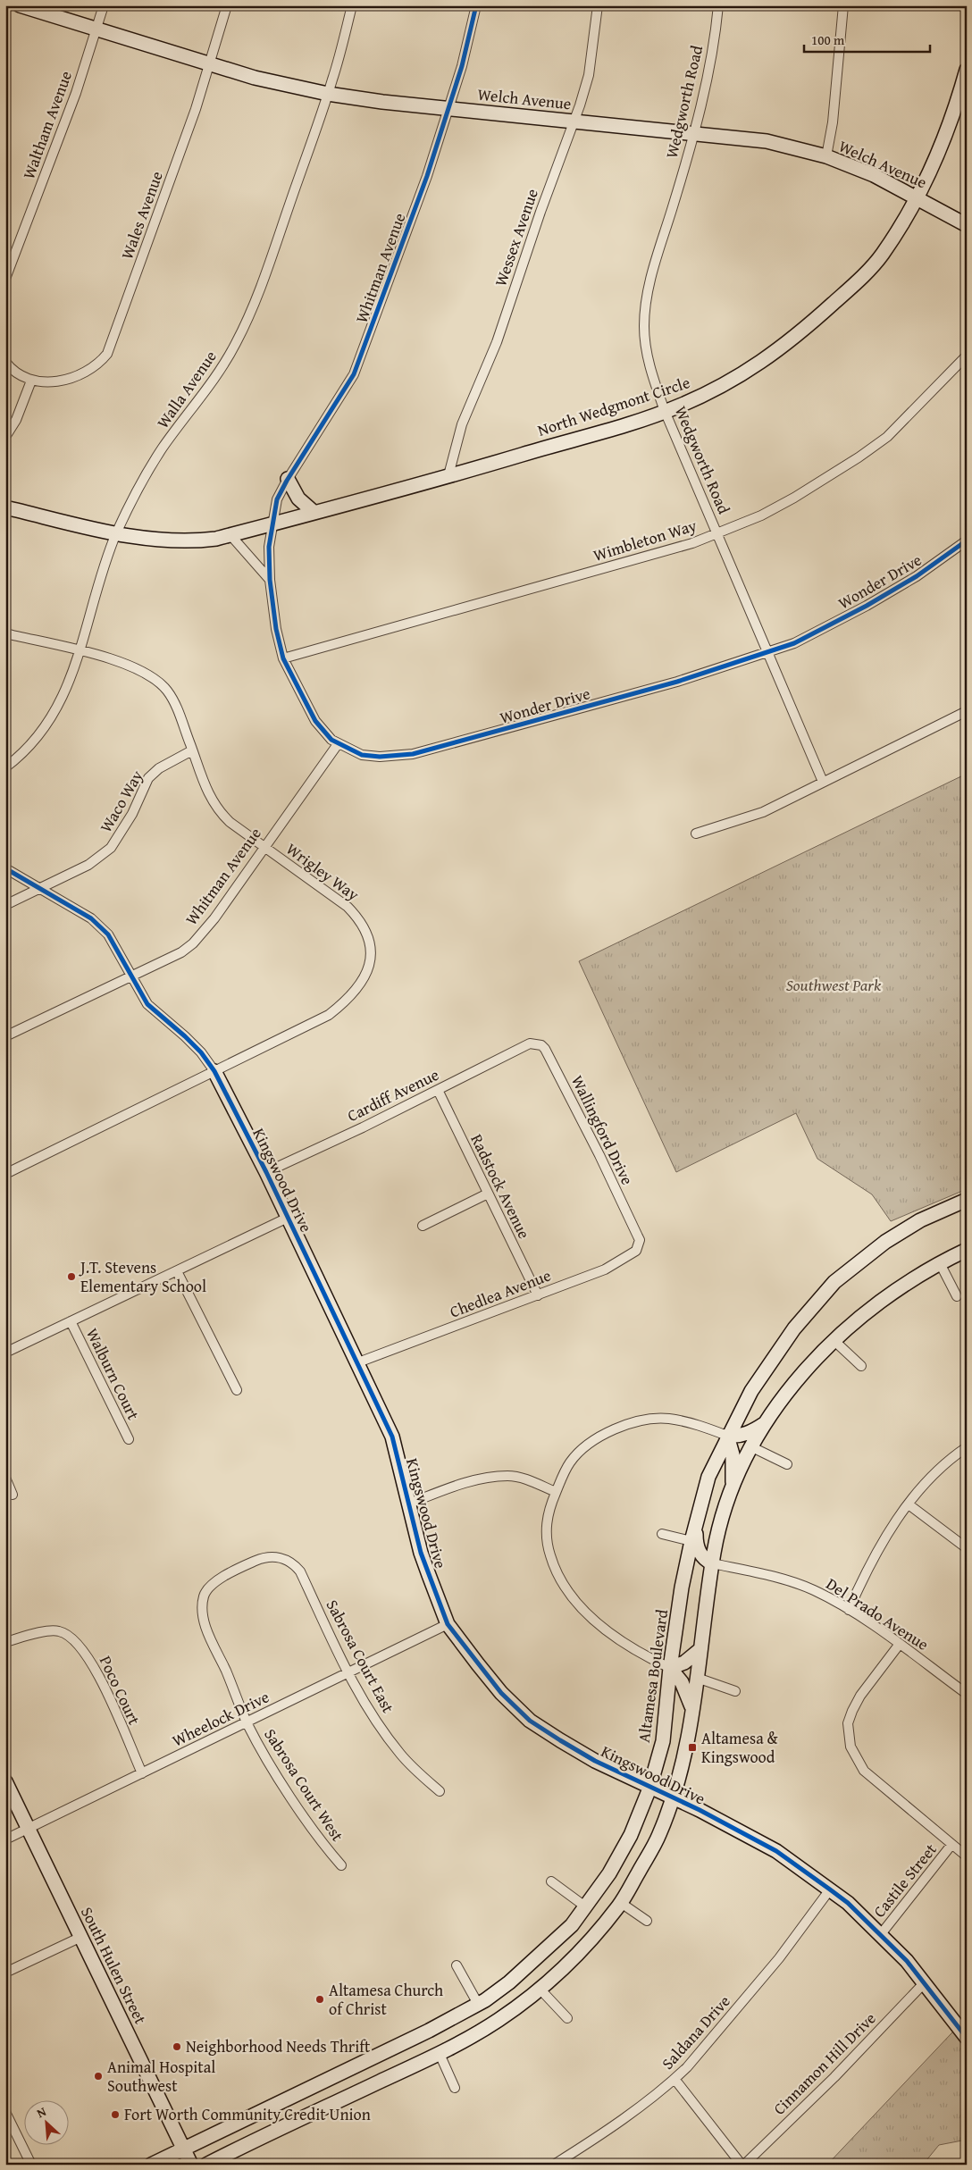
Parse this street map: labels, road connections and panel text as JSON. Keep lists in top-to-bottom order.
{
  "streets": {
    "street": [
      "Welch Avenue",
      "Wedgworth Road",
      "Waltham Avenue",
      "Wales Avenue",
      "Wessex Avenue",
      "Whitman Avenue",
      "Walla Avenue",
      "North Wedgmont Circle",
      "Wimbleton Way",
      "Wonder Drive",
      "Waco Way",
      "Wrigley Way",
      "Cardiff Avenue",
      "Wallingford Drive",
      "Kingswood Drive",
      "Radstock Avenue",
      "Chedlea Avenue",
      "Walburn Court",
      "Del Prado Avenue",
      "Sabrosa Court East",
      "Altamesa Boulevard",
      "Poco Court",
      "Wheelock Drive",
      "Sabrosa Court West",
      "Castile Street",
      "South Hulen Street",
      "Saldana Drive",
      "Cinnamon Hill Drive"
    ]
  },
  "crossings": [
    ["Welch Avenue", "Wedgworth Road"],
    ["Welch Avenue", "Waltham Avenue"],
    ["Welch Avenue", "Wales Avenue"],
    ["Welch Avenue", "Wessex Avenue"],
    ["Welch Avenue", "Whitman Avenue"],
    ["Welch Avenue", "Walla Avenue"],
    ["Welch Avenue", "North Wedgmont Circle"],
    ["Wedgworth Road", "North Wedgmont Circle"],
    ["Wedgworth Road", "Wimbleton Way"],
    ["Wedgworth Road", "Wonder Drive"],
    ["Wessex Avenue", "North Wedgmont Circle"],
    ["Whitman Avenue", "North Wedgmont Circle"],
    ["Whitman Avenue", "Wonder Drive"],
    ["Whitman Avenue", "Wrigley Way"],
    ["Whitman Avenue", "Kingswood Drive"],
    ["Walla Avenue", "North Wedgmont Circle"],
    ["Walla Avenue", "Wrigley Way"],
    ["North Wedgmont Circle", "Wonder Drive"],
    ["Wimbleton Way", "Wonder Drive"],
    ["Waco Way", "Wrigley Way"],
    ["Waco Way", "Kingswood Drive"],
    ["Wrigley Way", "Kingswood Drive"],
    ["Cardiff Avenue", "Wallingford Drive"],
    ["Cardiff Avenue", "Kingswood Drive"],
    ["Cardiff Avenue", "Radstock Avenue"],
    ["Wallingford Drive", "Chedlea Avenue"],
    ["Kingswood Drive", "Chedlea Avenue"],
    ["Kingswood Drive", "Altamesa Boulevard"],
    ["Kingswood Drive", "Wheelock Drive"],
    ["Kingswood Drive", "Castile Street"],
    ["Kingswood Drive", "Saldana Drive"],
    ["Kingswood Drive", "Cinnamon Hill Drive"],
    ["Radstock Avenue", "Chedlea Avenue"],
    ["Sabrosa Court East", "Wheelock Drive"],
    ["Sabrosa Court East", "Sabrosa Court West"],
    ["Altamesa Boulevard", "South Hulen Street"],
    ["Poco Court", "Wheelock Drive"],
    ["Wheelock Drive", "Sabrosa Court West"],
    ["Wheelock Drive", "South Hulen Street"]
  ],
  "parks": ["Southwest Park"],
  "places": {
    "other": [
      "J.T. Stevens Elementary School",
      "Altamesa Church of Christ",
      "Neighborhood Needs Thrift",
      "Animal Hospital Southwest",
      "Fort Worth Community Credit Union"
    ],
    "transit": ["Altamesa & Kingswood"]
  },
  "scale_bar": "100 m",
  "north": "top left"
}
